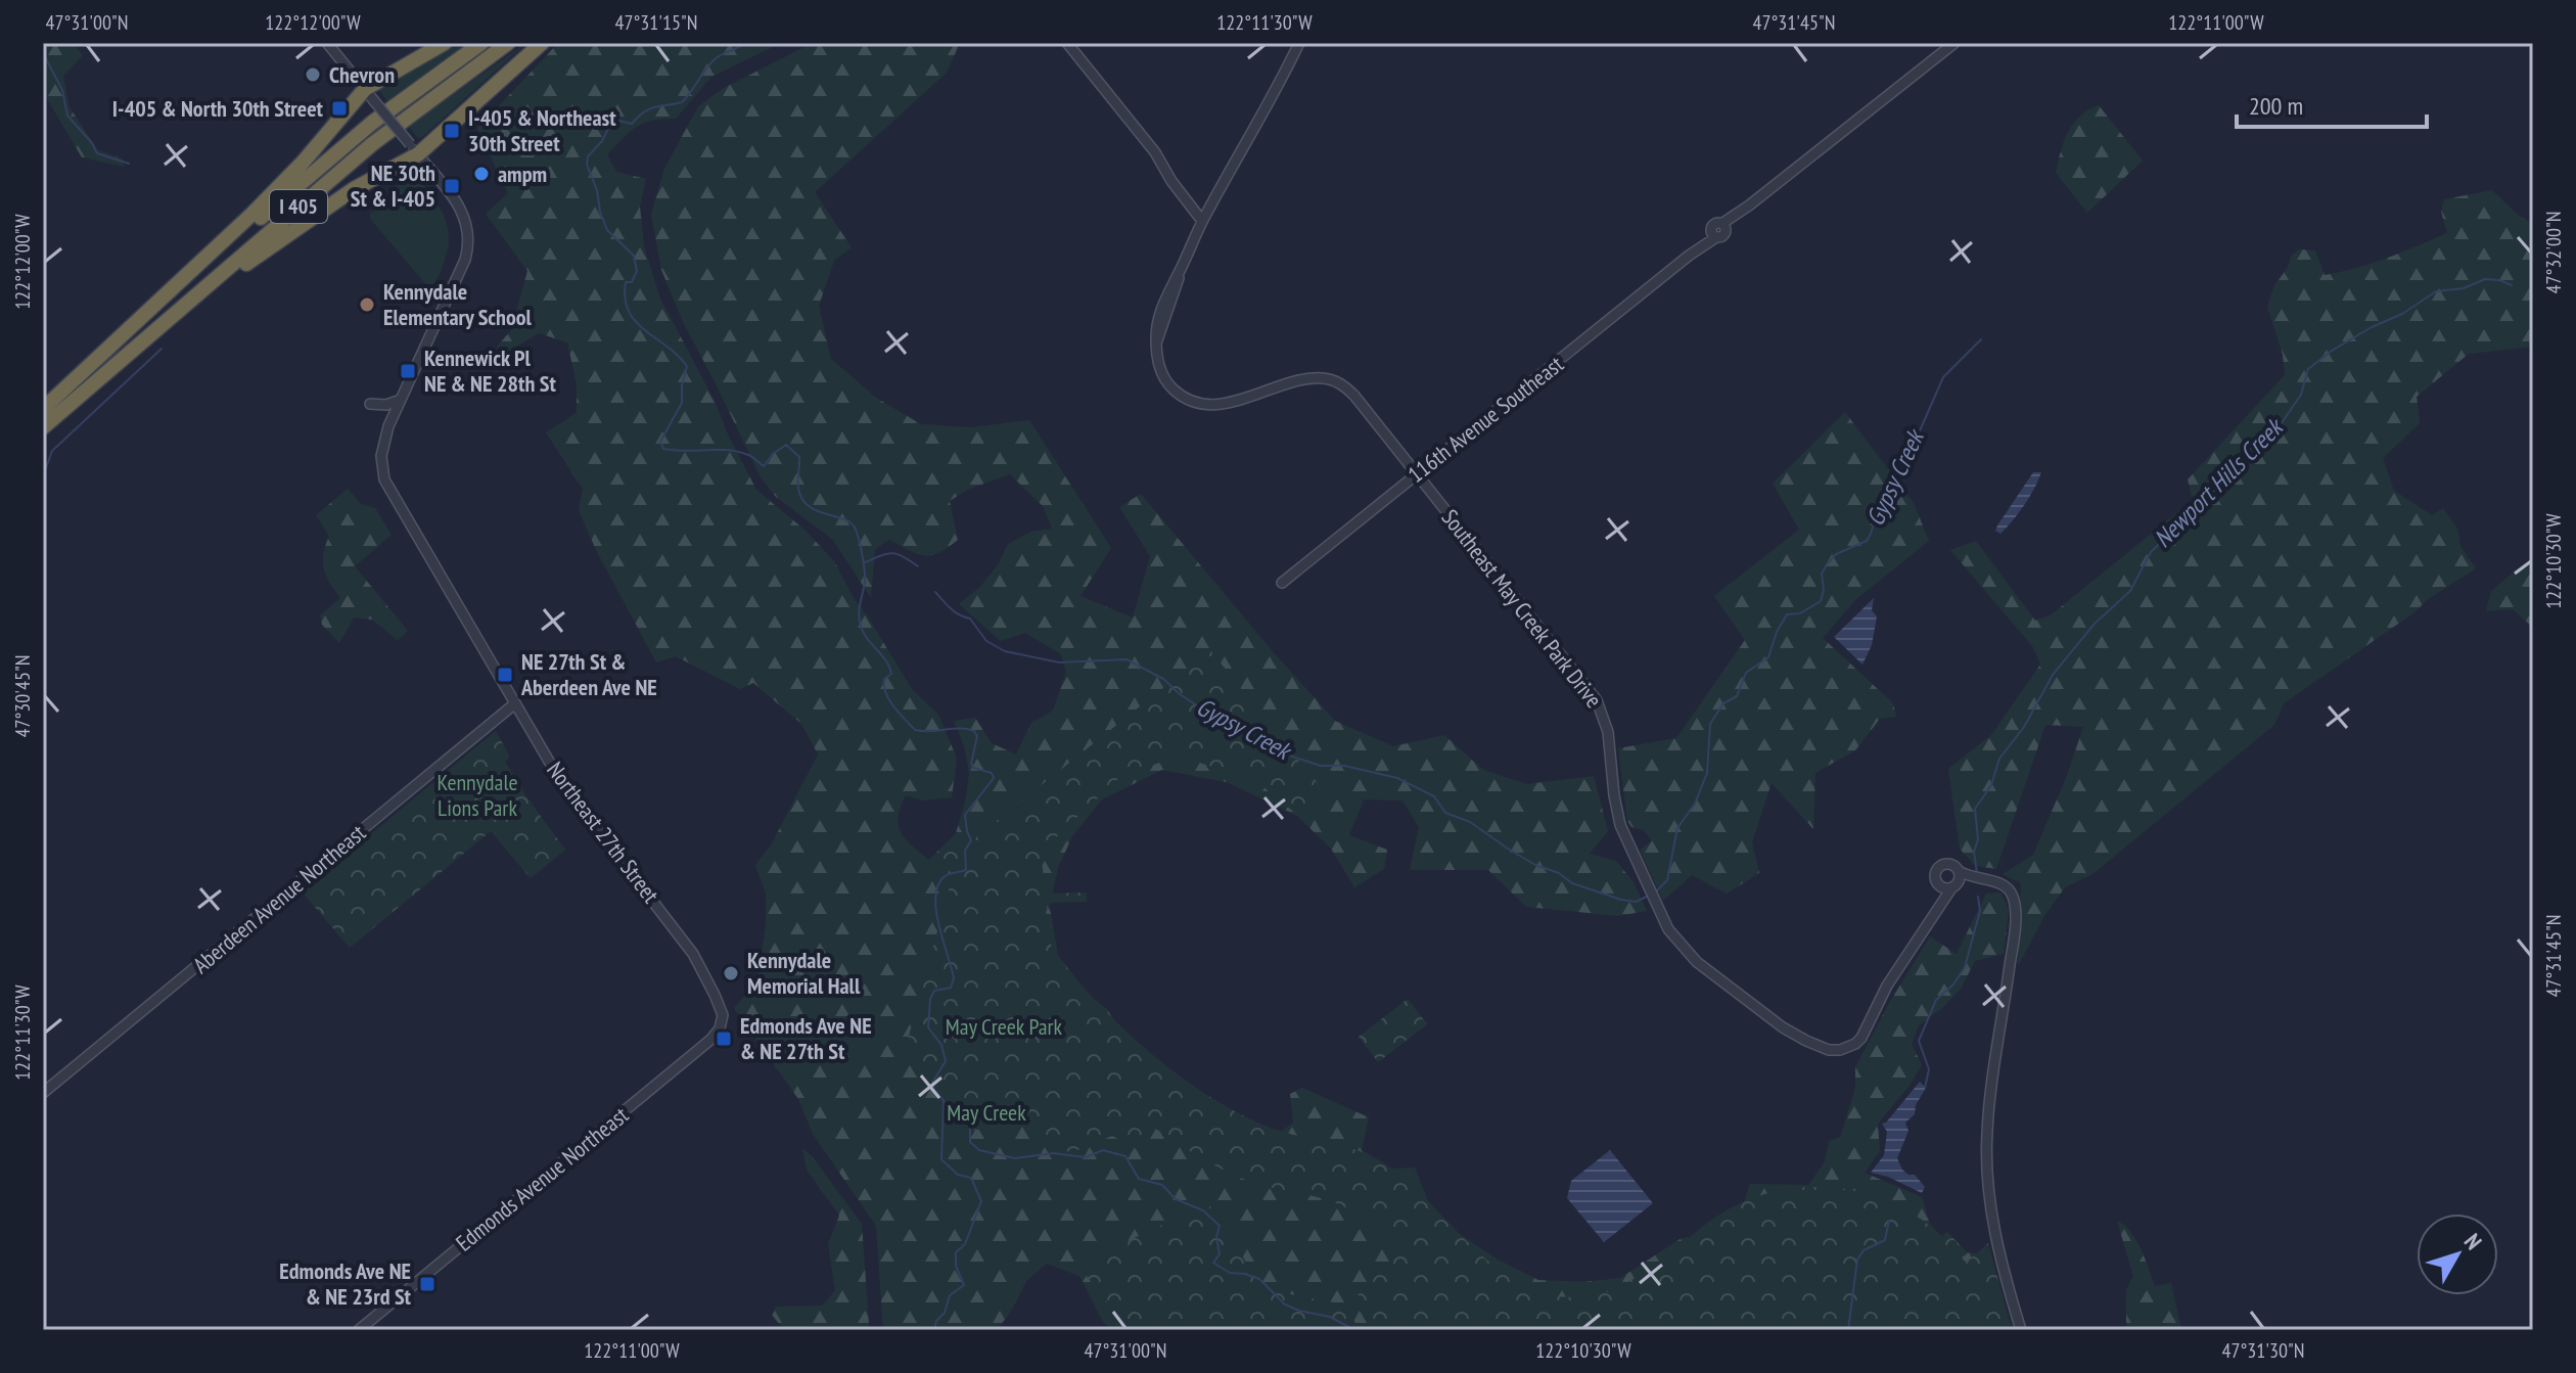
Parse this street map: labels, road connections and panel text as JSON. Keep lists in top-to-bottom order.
{
  "streets": {
    "highway": ["I 405"],
    "street": [
      "116th Avenue Southeast",
      "Southeast May Creek Park Drive",
      "Northeast 27th Street",
      "Aberdeen Avenue Northeast",
      "Edmonds Avenue Northeast"
    ]
  },
  "crossings": [
    ["116th Avenue Southeast", "Southeast May Creek Park Drive"],
    ["Northeast 27th Street", "Aberdeen Avenue Northeast"],
    ["Northeast 27th Street", "Edmonds Avenue Northeast"]
  ],
  "water": ["Gypsy Creek", "Newport Hills Creek"],
  "parks": ["Kennydale Lions Park", "May Creek Park", "May Creek"],
  "places": {
    "other": [
      "Chevron",
      "ampm",
      "Kennydale Elementary School",
      "Kennydale Memorial Hall"
    ],
    "transit": [
      "I-405 & North 30th Street",
      "I-405 & Northeast 30th Street",
      "NE 30th St & I-405",
      "Kennewick Pl NE & NE 28th St",
      "NE 27th St & Aberdeen Ave NE",
      "Edmonds Ave NE & NE 27th St",
      "Edmonds Ave NE & NE 23rd St"
    ]
  },
  "scale_bar": "200 m",
  "north": "top right",
  "coordinates": [
    "47°31'00\"N",
    "122°12'00\"W",
    "47°31'15\"N",
    "122°11'30\"W",
    "47°31'45\"N",
    "122°11'00\"W",
    "47°32'00\"N",
    "122°10'30\"W",
    "47°30'45\"N",
    "47°31'30\"N"
  ]
}
